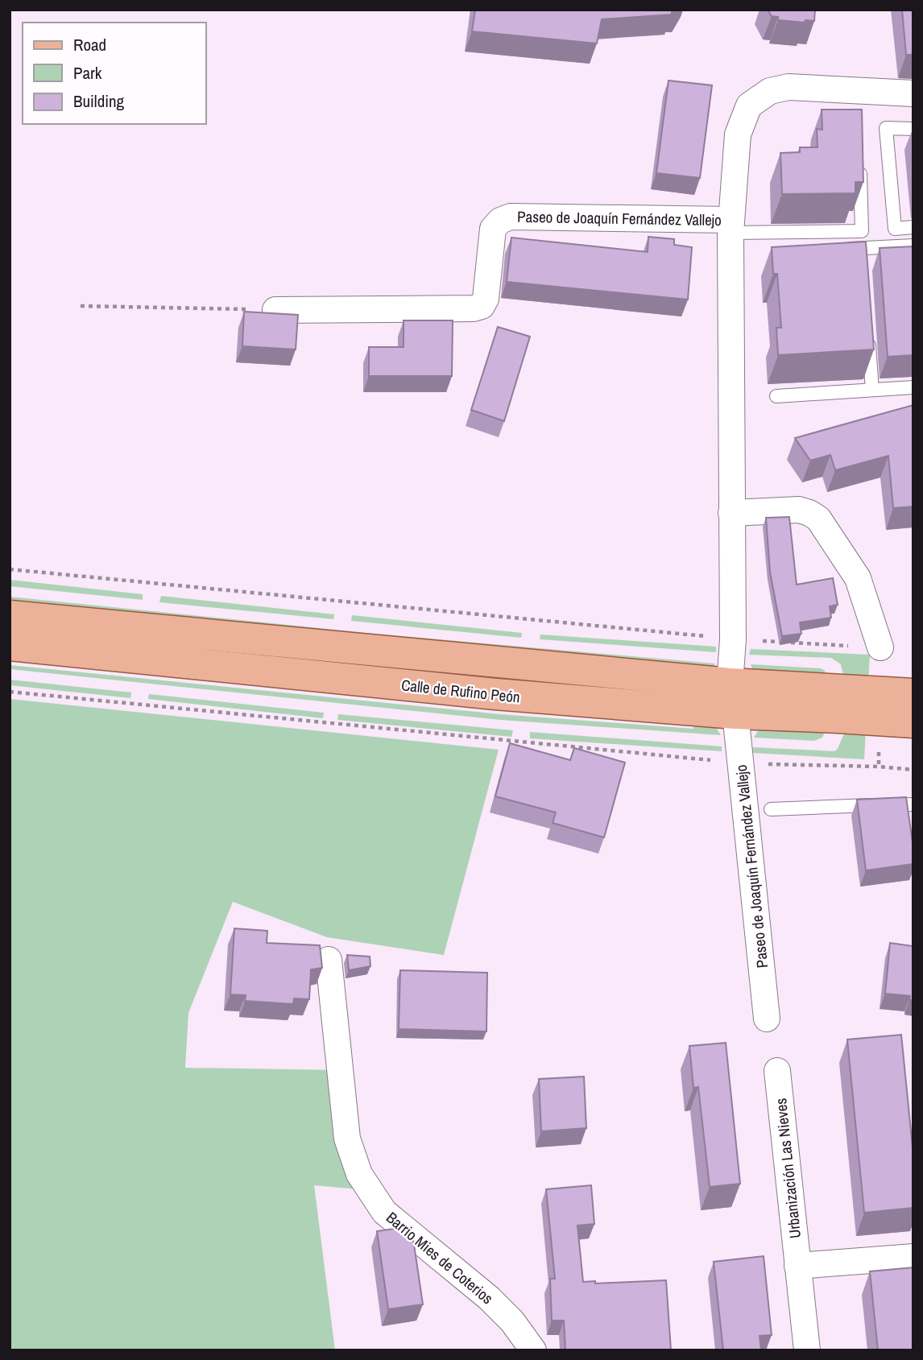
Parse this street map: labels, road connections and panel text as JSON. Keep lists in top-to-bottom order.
{
  "streets": {
    "main road": ["Calle de Rufino Peón"],
    "street": ["Paseo de Joaquín Fernández Vallejo", "Urbanización Las Nieves", "Barrio Mies de Coterios"]
  },
  "crossings": [
    ["Paseo de Joaquín Fernández Vallejo", "Calle de Rufino Peón"]
  ],
  "legend": ["Road", "Park", "Building"]
}
